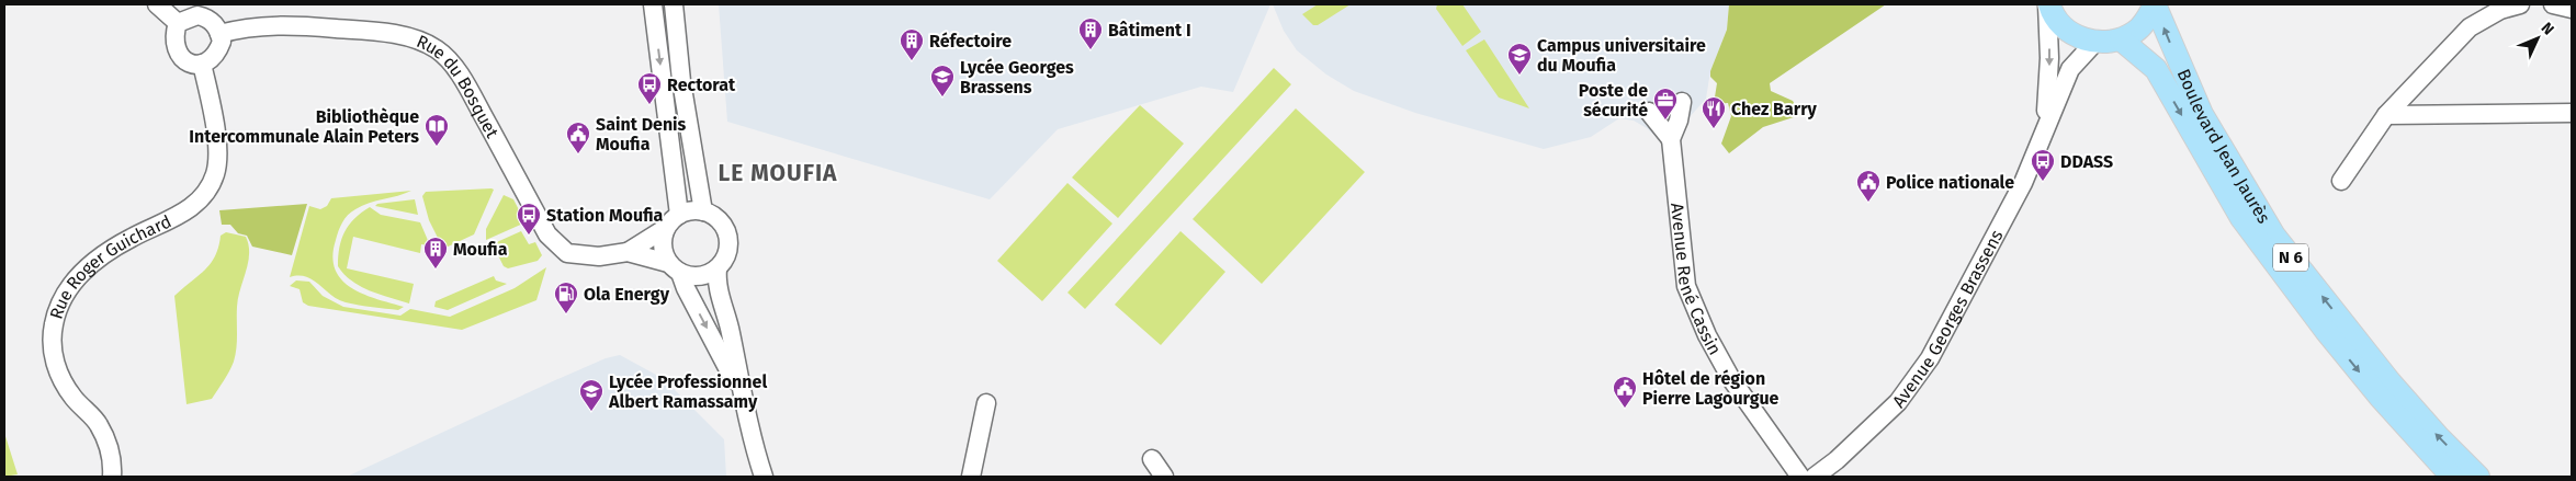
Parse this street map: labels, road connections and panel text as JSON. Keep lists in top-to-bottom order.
{
  "streets": {
    "main road": ["Boulevard Jean Jaurès", "N 6"],
    "street": [
      "Rue du Bosquet",
      "Rue Roger Guichard",
      "Avenue René Cassin",
      "Avenue Georges Brassens"
    ]
  },
  "crossings": [
    ["Rue du Bosquet", "Rue Roger Guichard"]
  ],
  "districts": ["LE MOUFIA"],
  "places": {
    "building": ["Bâtiment I", "Réfectoire", "Moufia"],
    "school or university": ["Campus universitaire du Moufia", "Lycée Georges Brassens", "Lycée Professionnel Albert Ramassamy"],
    "bus stop": ["Rectorat", "DDASS", "Station Moufia"],
    "office": ["Poste de sécurité"],
    "restaurant": ["Chez Barry"],
    "library": ["Bibliothèque Intercommunale Alain Peters"],
    "public building": ["Saint Denis Moufia", "Police nationale", "Hôtel de région Pierre Lagourgue"],
    "fuel station": ["Ola Energy"]
  },
  "north": "top right"
}
